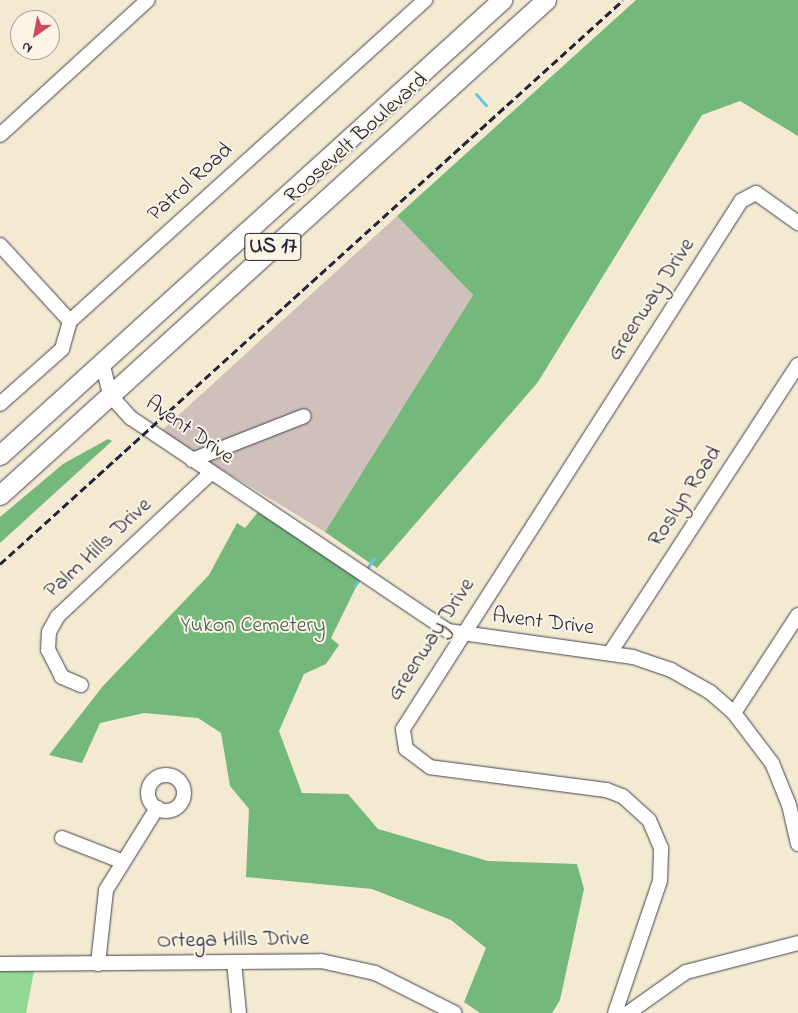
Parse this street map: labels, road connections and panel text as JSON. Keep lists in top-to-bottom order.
{
  "streets": {
    "highway": ["Roosevelt Boulevard", "US 17"],
    "street": [
      "Patrol Road",
      "Greenway Drive",
      "Avent Drive",
      "Roslyn Road",
      "Palm Hills Drive",
      "Ortega Hills Drive"
    ]
  },
  "crossings": [
    ["Roosevelt Boulevard", "Avent Drive"],
    ["Greenway Drive", "Avent Drive"],
    ["Avent Drive", "Roslyn Road"],
    ["Avent Drive", "Palm Hills Drive"]
  ],
  "parks": ["Yukon Cemetery"],
  "north": "bottom left"
}
